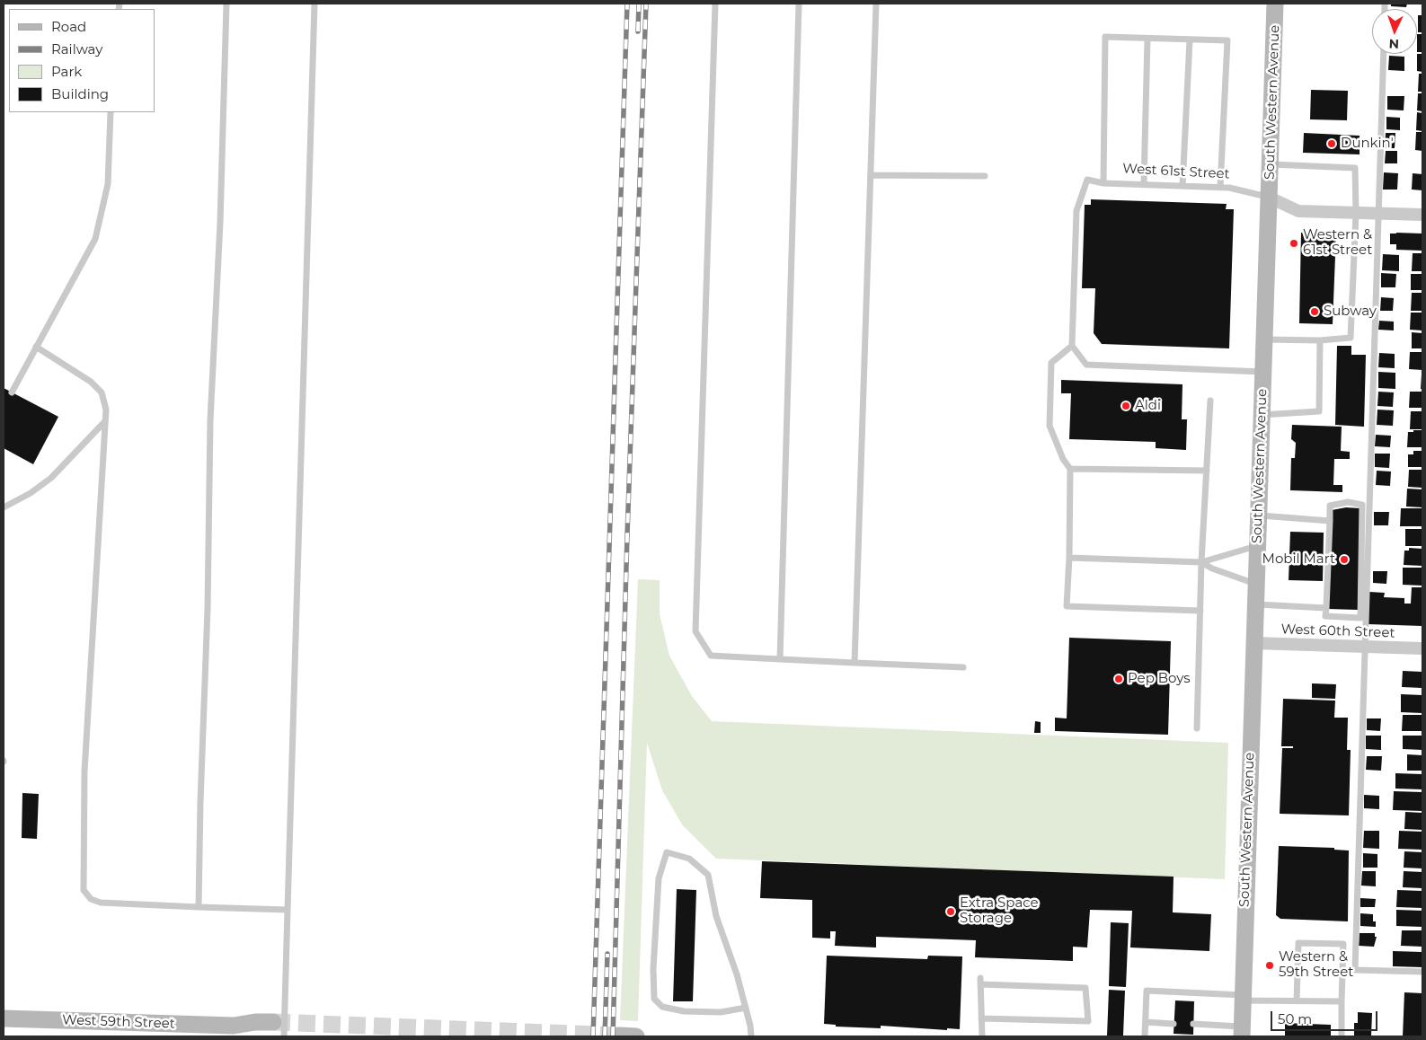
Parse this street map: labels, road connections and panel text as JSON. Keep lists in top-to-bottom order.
{
  "streets": {
    "main road": ["South Western Avenue", "West 59th Street"],
    "street": ["West 61st Street", "West 60th Street"]
  },
  "crossings": [
    ["South Western Avenue", "West 61st Street"],
    ["South Western Avenue", "West 60th Street"]
  ],
  "places": [
    "Dunkin'",
    "Western & 61st Street",
    "Subway",
    "Aldi",
    "Mobil Mart",
    "Pep Boys",
    "Extra Space Storage",
    "Western & 59th Street"
  ],
  "legend": [
    "Road",
    "Railway",
    "Park",
    "Building"
  ],
  "scale_bar": "50 m",
  "north": "bottom"
}
